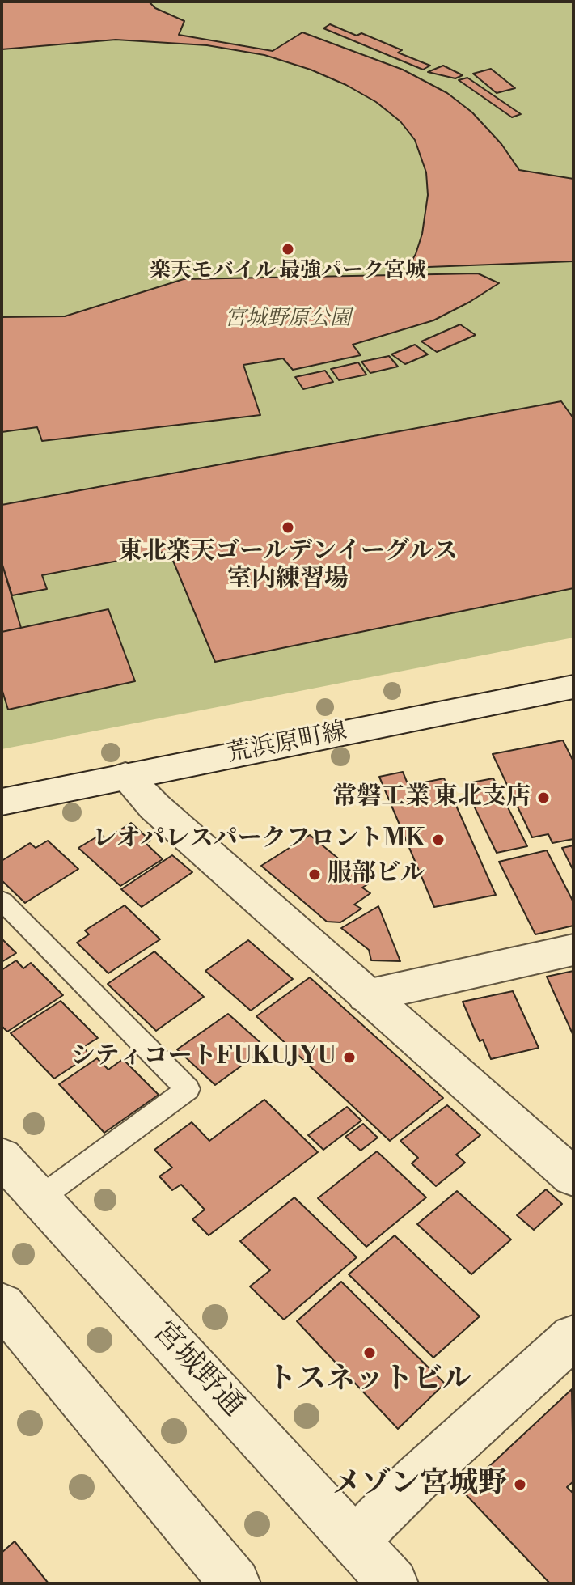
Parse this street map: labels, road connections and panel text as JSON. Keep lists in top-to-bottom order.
{
  "streets": {
    "street": ["荒浜原町線", "宮城野通"]
  },
  "parks": ["宮城野原公園"],
  "places": [
    "楽天モバイル 最強パーク宮城",
    "東北楽天ゴールデンイーグルス 室内練習場",
    "常磐工業 東北支店",
    "レオパレスパークフロントMK",
    "服部ビル",
    "シティコートFUKUJYU",
    "トスネットビル",
    "メゾン宮城野"
  ]
}
